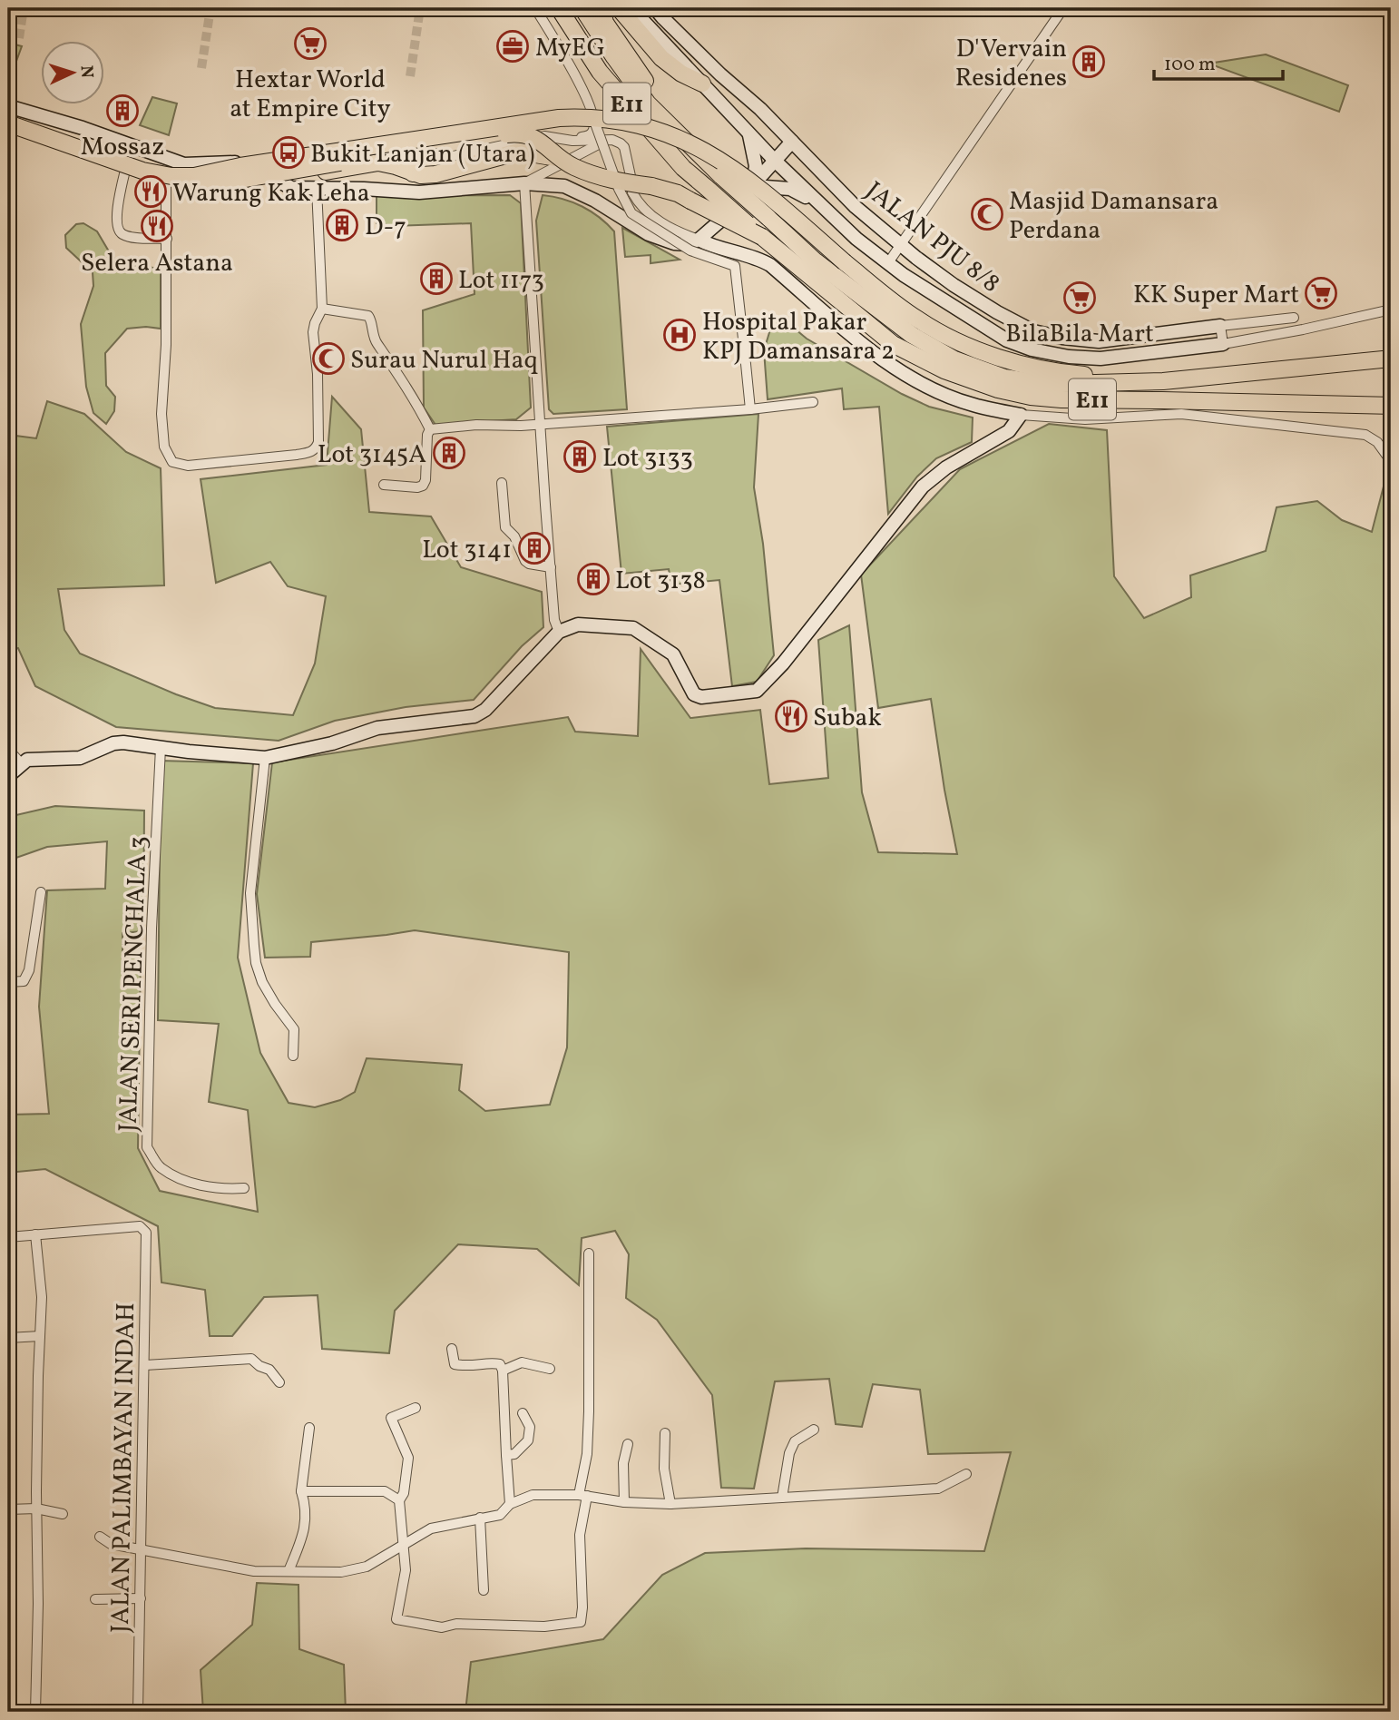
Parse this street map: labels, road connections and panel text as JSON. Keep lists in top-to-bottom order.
{
  "streets": {
    "highway": ["E11"],
    "street": ["JALAN PJU 8/8", "JALAN SERI PENCHALA 3", "JALAN PALIMBAYAN INDAH"]
  },
  "places": {
    "supermarket": ["Hextar World at Empire City", "KK Super Mart", "BilaBila Mart"],
    "office": ["MyEG"],
    "building": [
      "D'Vervain Residenes",
      "Mossaz",
      "D-7",
      "Lot 1173",
      "Lot 3145A",
      "Lot 3133",
      "Lot 3141",
      "Lot 3138"
    ],
    "bus stop": ["Bukit Lanjan (Utara)"],
    "restaurant": ["Warung Kak Leha", "Selera Astana", "Subak"],
    "mosque": ["Masjid Damansara Perdana", "Surau Nurul Haq"],
    "hospital": ["Hospital Pakar KPJ Damansara 2"]
  },
  "scale_bar": "100 m",
  "north": "right"
}
